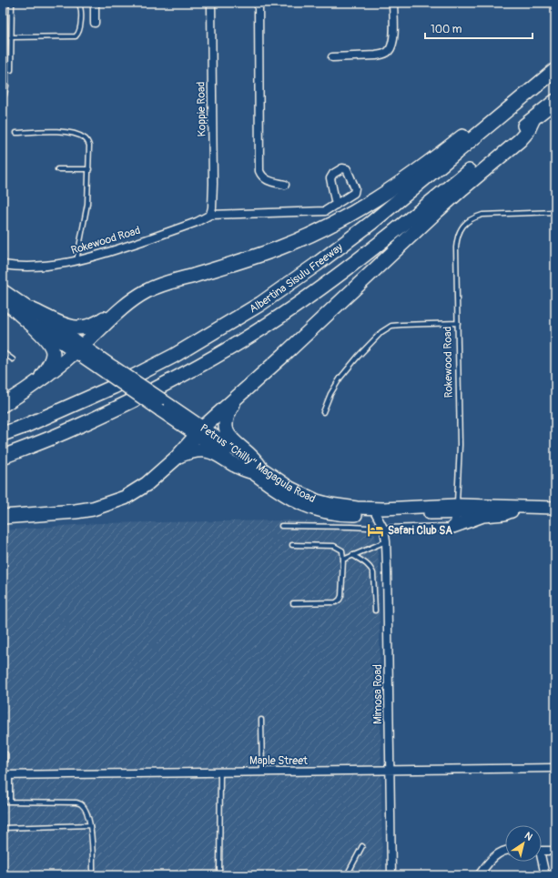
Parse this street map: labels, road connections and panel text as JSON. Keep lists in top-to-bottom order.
{
  "streets": {
    "highway": ["Albertina Sisulu Freeway"],
    "main road": ["Petrus “Chilly” Magagula Road"],
    "street": [
      "Koppie Road",
      "Rokewood Road",
      "Mimosa Road",
      "Maple Street"
    ]
  },
  "crossings": [
    ["Koppie Road", "Rokewood Road"],
    ["Rokewood Road", "Petrus “Chilly” Magagula Road"],
    ["Petrus “Chilly” Magagula Road", "Mimosa Road"],
    ["Mimosa Road", "Maple Street"]
  ],
  "places": {
    "hotel": ["Safari Club SA"]
  },
  "scale_bar": "100 m",
  "north": "top right"
}
